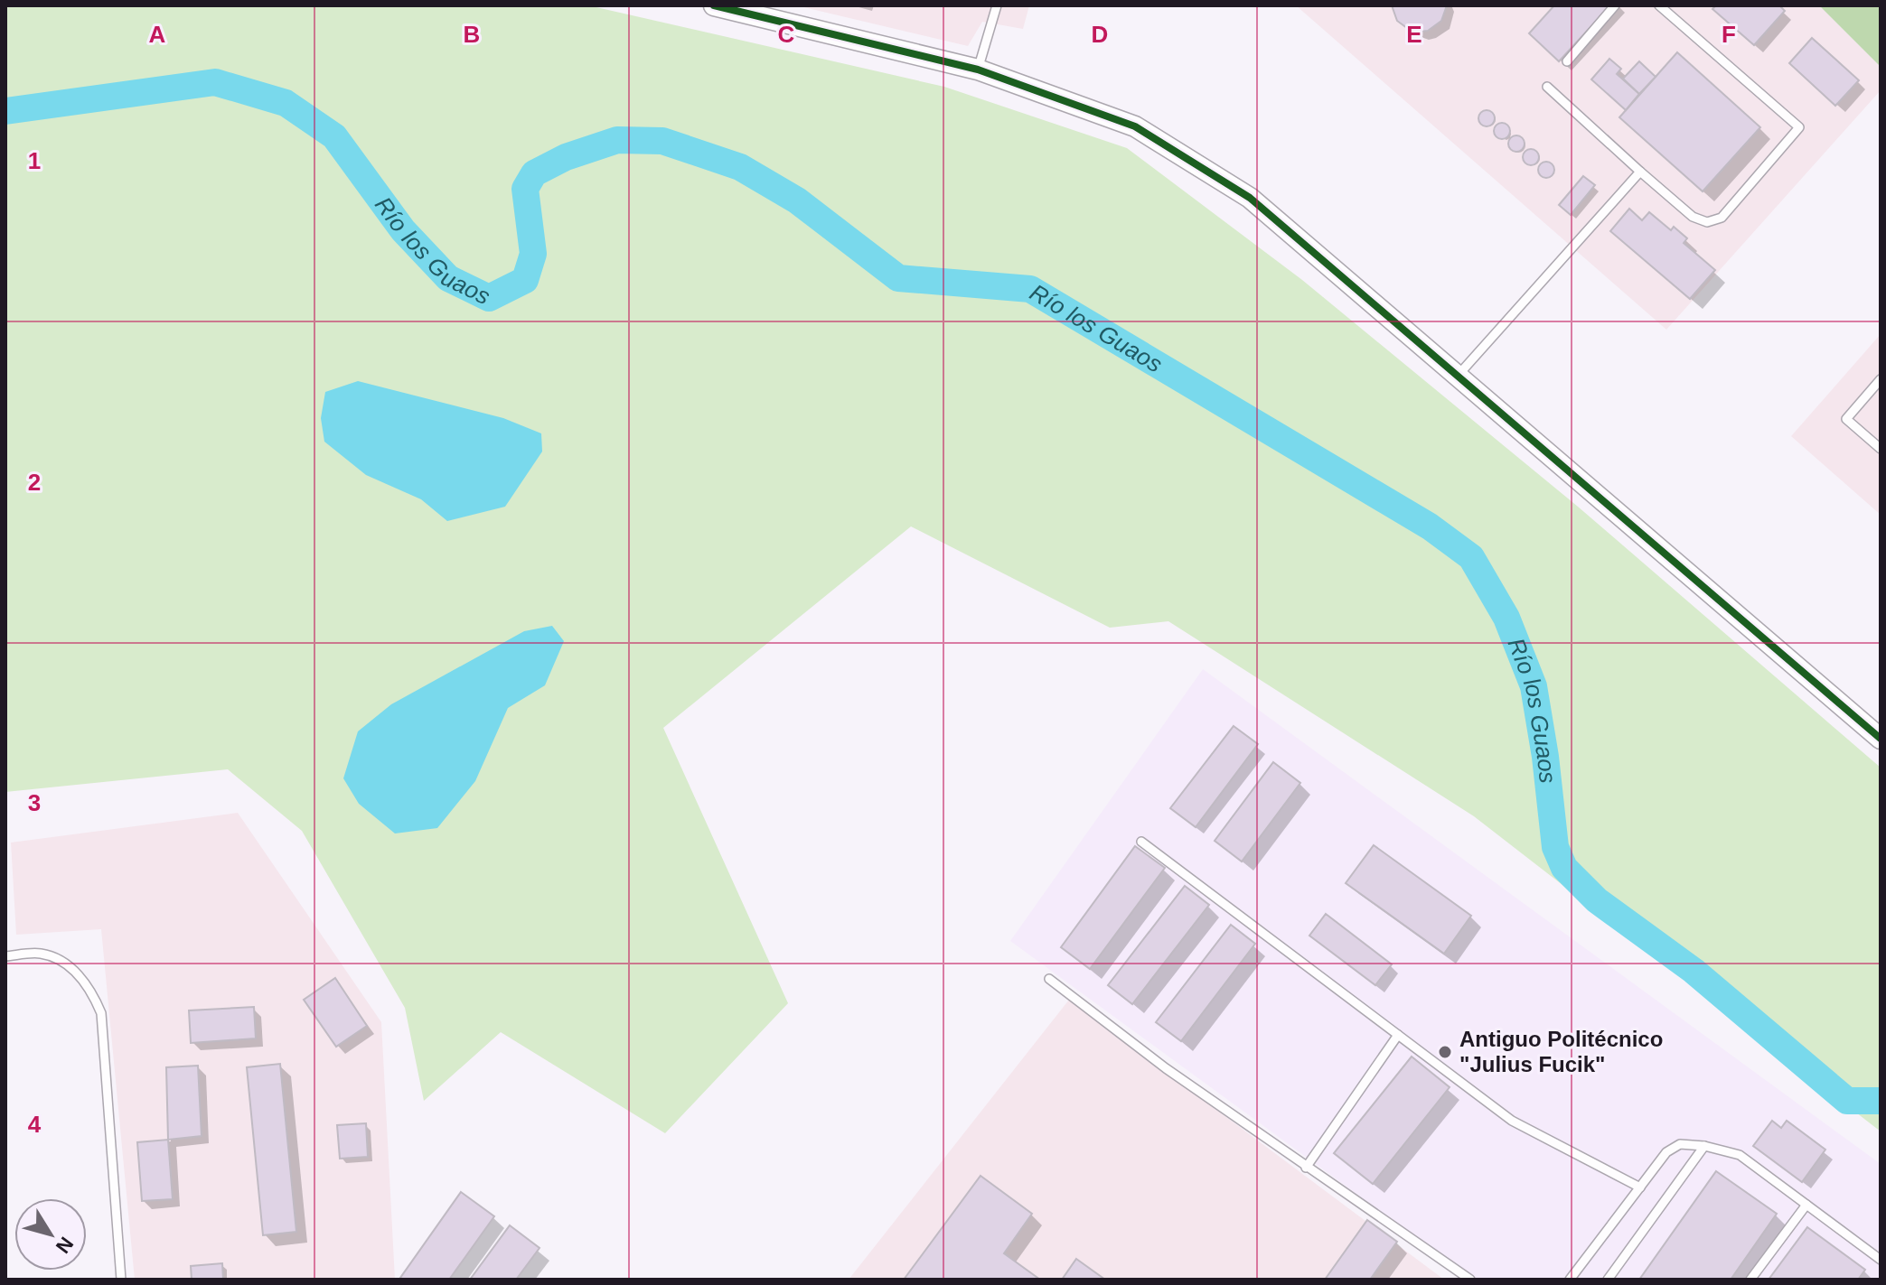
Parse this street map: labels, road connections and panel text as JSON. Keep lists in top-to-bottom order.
{
  "water": ["Río los Guaos"],
  "places": ["Antiguo Politécnico \"Julius Fucik\""],
  "north": "bottom right",
  "grid": {
    "columns": [
      "A",
      "B",
      "C",
      "D",
      "E",
      "F"
    ],
    "rows": [
      "1",
      "2",
      "3",
      "4"
    ]
  }
}
